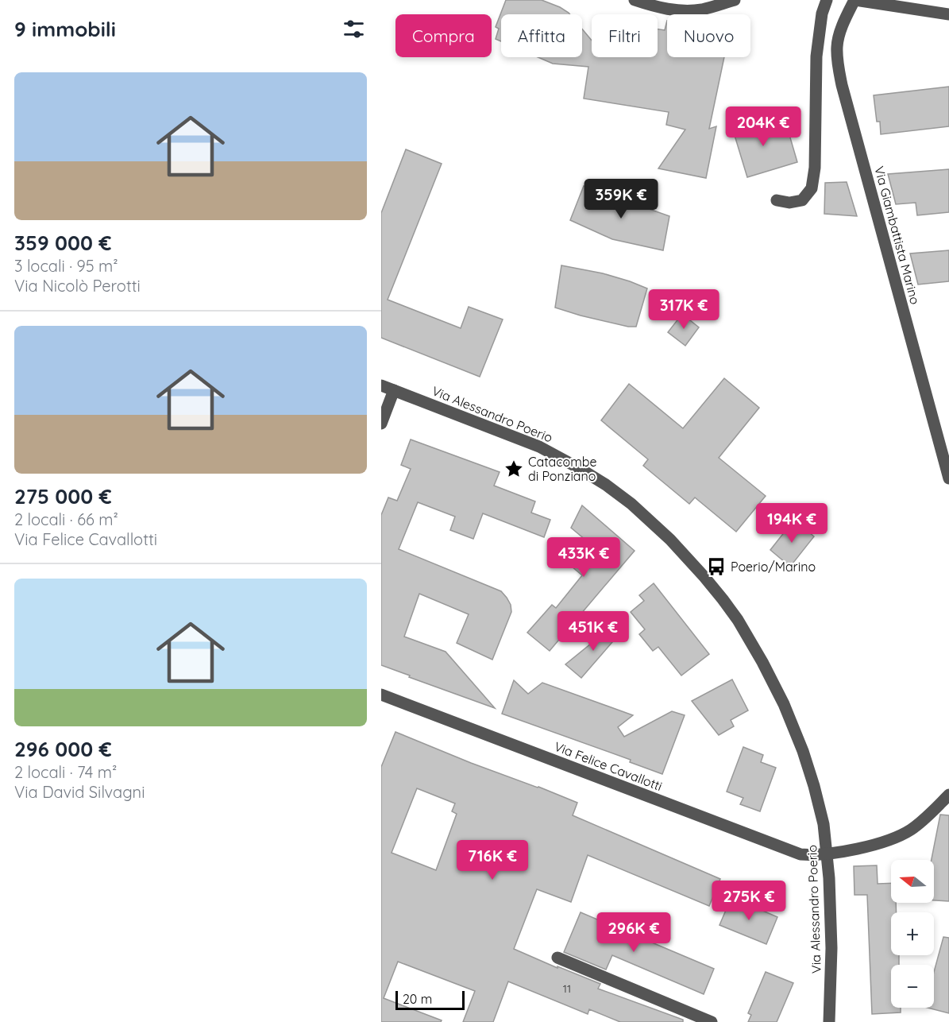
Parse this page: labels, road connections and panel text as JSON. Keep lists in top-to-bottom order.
{
  "streets": {
    "street": ["Via Giambattista Marino", "Via Alessandro Poerio", "Via Felice Cavallotti"]
  },
  "crossings": [
    ["Via Alessandro Poerio", "Via Felice Cavallotti"]
  ],
  "places": {
    "place": ["Catacombe di Ponziano"],
    "bus stop": ["Poerio/Marino"]
  },
  "house_numbers": ["11"],
  "scale_bar": "20 m",
  "north": "left",
  "page": {
    "heading": "9 immobili",
    "chip": [
      "Compra",
      "Affitta",
      "Filtri",
      "Nuovo"
    ],
    "list": [
      {
        "name": "359 000 €",
        "note": "3 locali · 95 m² · Via Nicolò Perotti"
      },
      {
        "name": "275 000 €",
        "note": "2 locali · 66 m² · Via Felice Cavallotti"
      },
      {
        "name": "296 000 €",
        "note": "2 locali · 74 m² · Via David Silvagni"
      }
    ],
    "price": [
      "204K €",
      "359K €",
      "317K €",
      "194K €",
      "433K €",
      "451K €",
      "716K €",
      "275K €",
      "296K €"
    ],
    "map_buttons": ["+", "−"],
    "scale": "20 m"
  }
}
